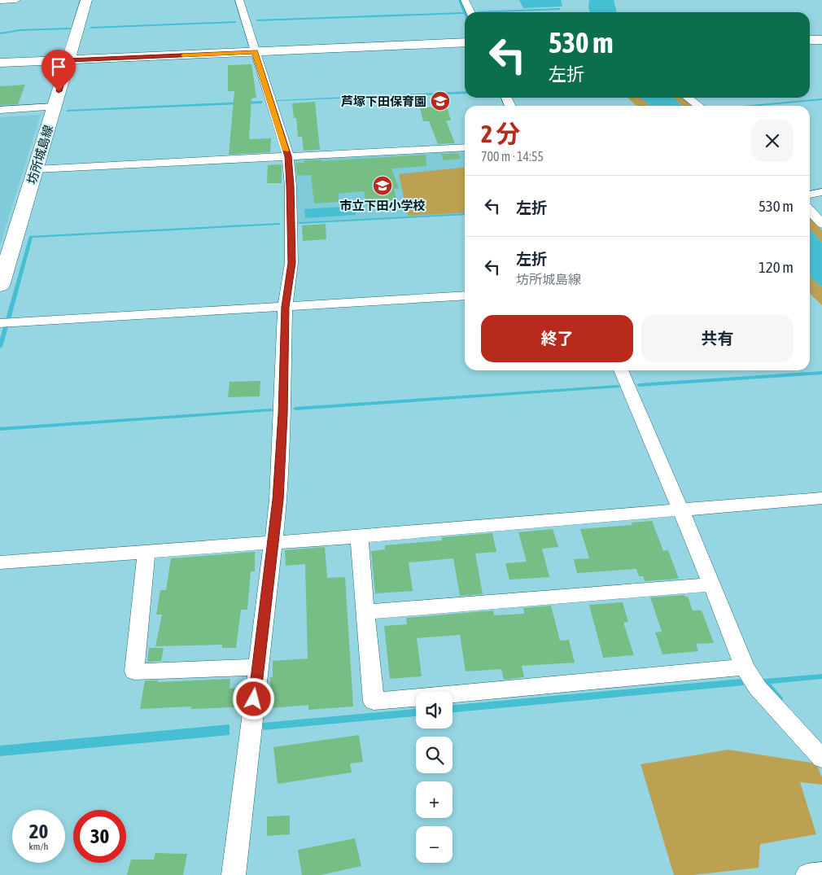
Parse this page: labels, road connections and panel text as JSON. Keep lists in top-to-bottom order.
{
  "streets": {
    "main road": ["坊所城島線"]
  },
  "places": {
    "school or university": ["芦塚下田保育園", "市立下田小学校"]
  },
  "page": {
    "turn": ["530 m", "左折"],
    "heading": ["2 分", "700 m · 14:55"],
    "list": [
      {
        "name": "左折",
        "value": "530 m"
      },
      {
        "name": "左折",
        "note": "坊所城島線",
        "value": "120 m"
      }
    ],
    "buttons": ["終了", "共有"],
    "map_buttons": ["+", "−"],
    "speed": "20 km/h",
    "limit": "30"
  }
}
